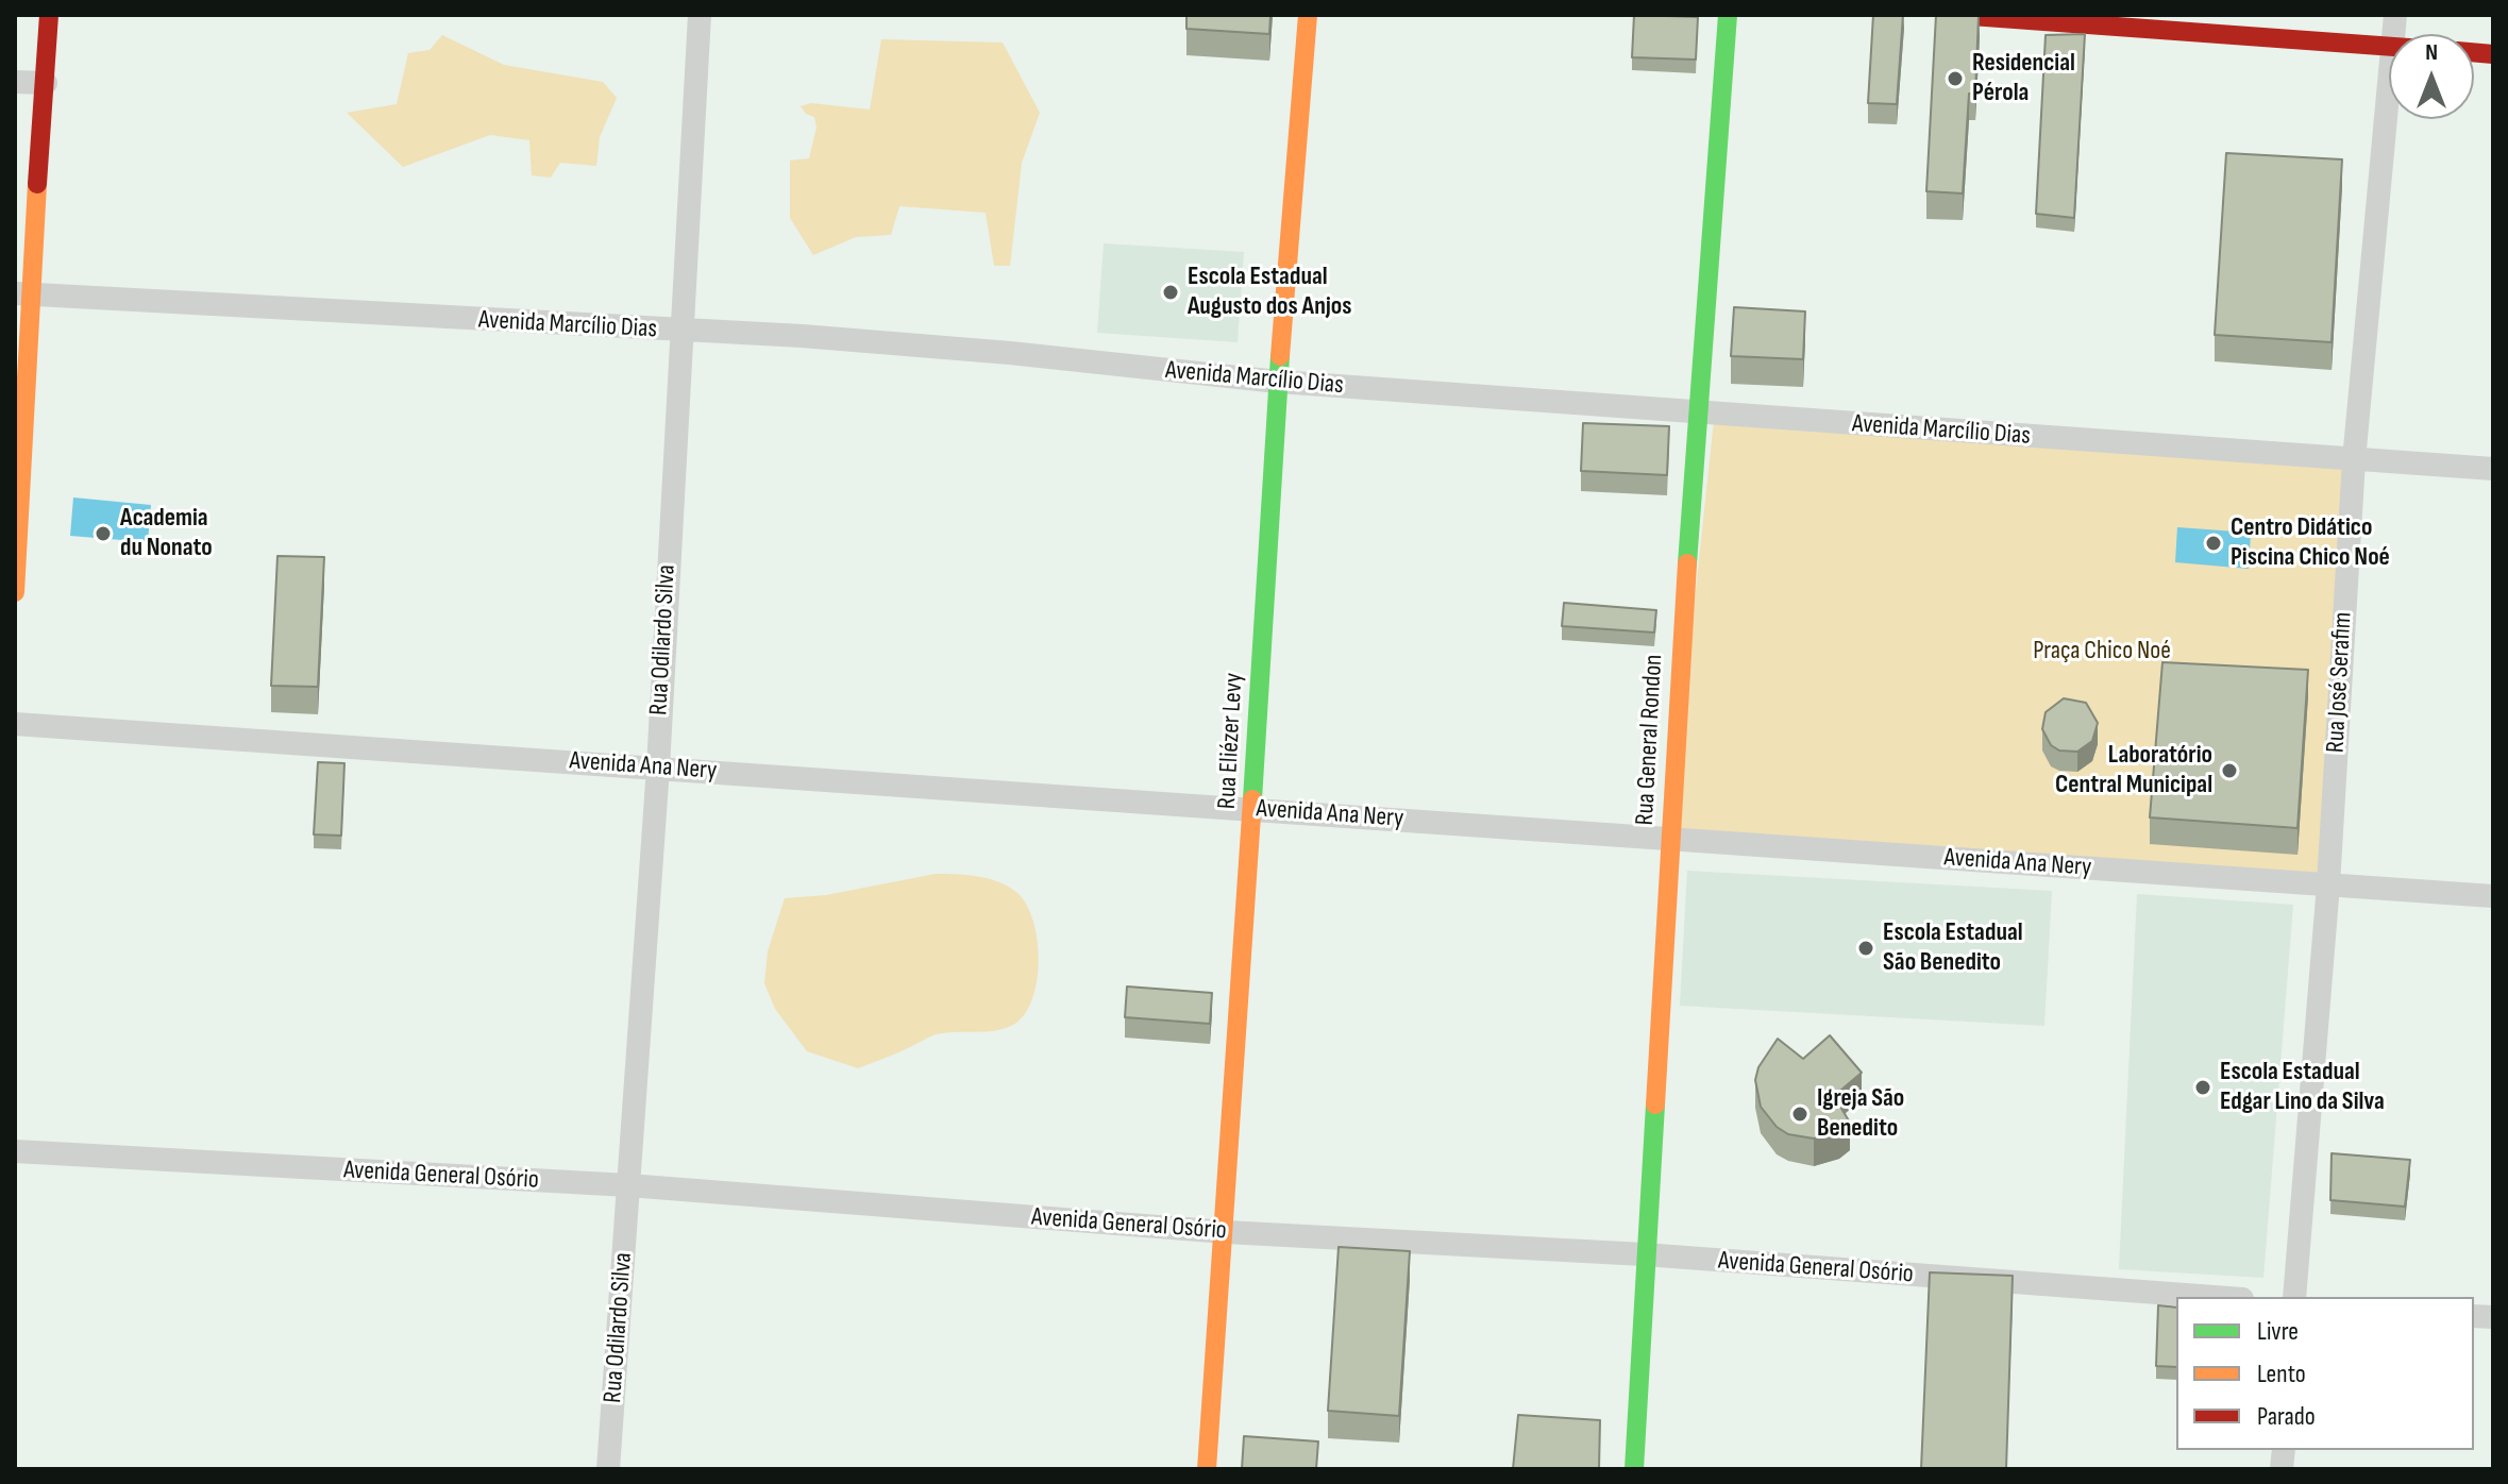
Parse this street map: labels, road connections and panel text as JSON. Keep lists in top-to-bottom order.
{
  "streets": {
    "main road": ["Rua General Rondon", "Rua Eliézer Levy"],
    "street": [
      "Avenida Marcílio Dias",
      "Rua Odilardo Silva",
      "Rua José Serafim",
      "Avenida Ana Nery",
      "Avenida General Osório"
    ]
  },
  "crossings": [
    ["Avenida Marcílio Dias", "Rua Odilardo Silva"],
    ["Avenida Marcílio Dias", "Rua José Serafim"],
    ["Avenida Marcílio Dias", "Rua General Rondon"],
    ["Avenida Marcílio Dias", "Rua Eliézer Levy"],
    ["Rua Odilardo Silva", "Avenida Ana Nery"],
    ["Rua Odilardo Silva", "Avenida General Osório"],
    ["Rua José Serafim", "Avenida Ana Nery"],
    ["Rua General Rondon", "Avenida Ana Nery"],
    ["Rua General Rondon", "Avenida General Osório"],
    ["Rua Eliézer Levy", "Avenida Ana Nery"],
    ["Rua Eliézer Levy", "Avenida General Osório"]
  ],
  "parks": ["Praça Chico Noé"],
  "places": [
    "Residencial Pérola",
    "Escola Estadual Augusto dos Anjos",
    "Academia du Nonato",
    "Centro Didático Piscina Chico Noé",
    "Laboratório Central Municipal",
    "Escola Estadual São Benedito",
    "Escola Estadual Edgar Lino da Silva",
    "Igreja São Benedito"
  ],
  "legend": ["Livre", "Lento", "Parado"],
  "north": "top"
}
